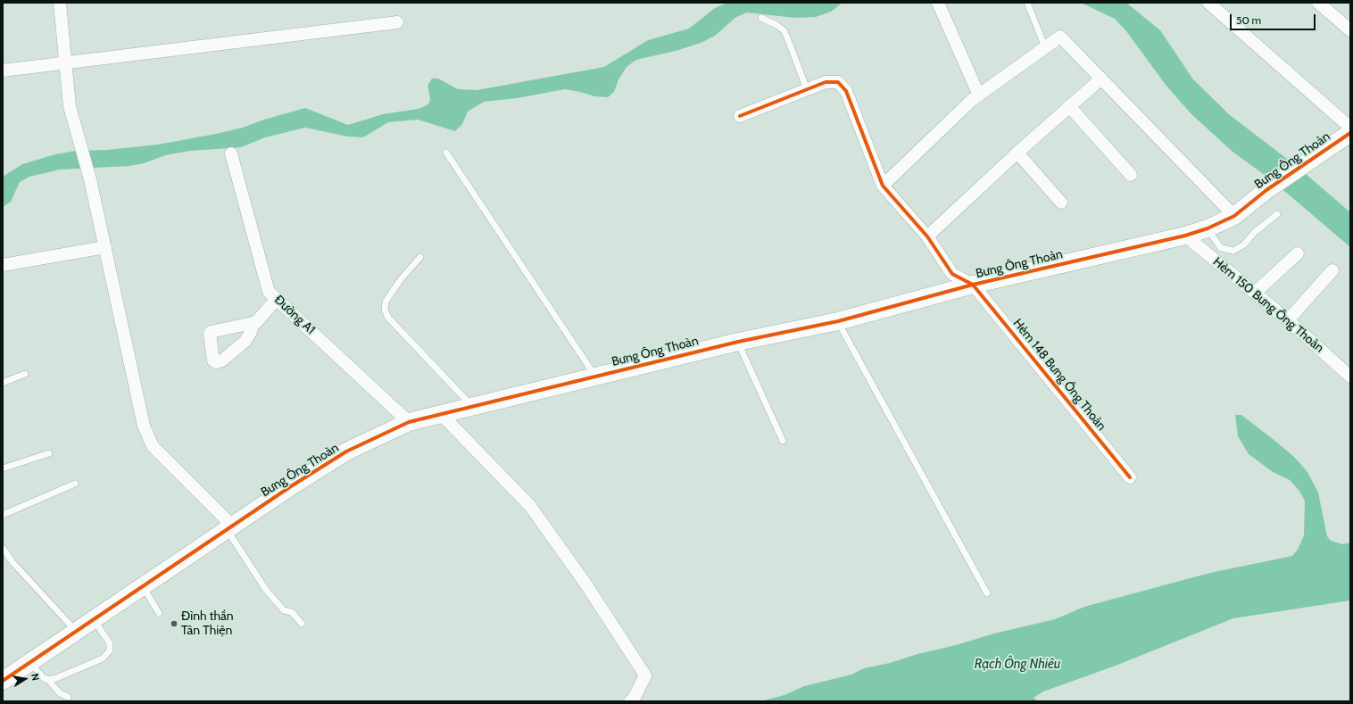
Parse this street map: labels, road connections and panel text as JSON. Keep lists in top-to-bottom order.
{
  "streets": {
    "street": [
      "Bưng Ông Thoàn",
      "Hẻm 150 Bưng Ông Thoàn",
      "Đường A1",
      "Hẻm 148 Bưng Ông Thoàn"
    ]
  },
  "crossings": [
    ["Bưng Ông Thoàn", "Hẻm 150 Bưng Ông Thoàn"],
    ["Bưng Ông Thoàn", "Đường A1"],
    ["Bưng Ông Thoàn", "Hẻm 148 Bưng Ông Thoàn"]
  ],
  "water": ["Rạch Ông Nhiêu"],
  "places": ["Đình thần Tân Thiện"],
  "scale_bar": "50 m",
  "north": "right"
}
